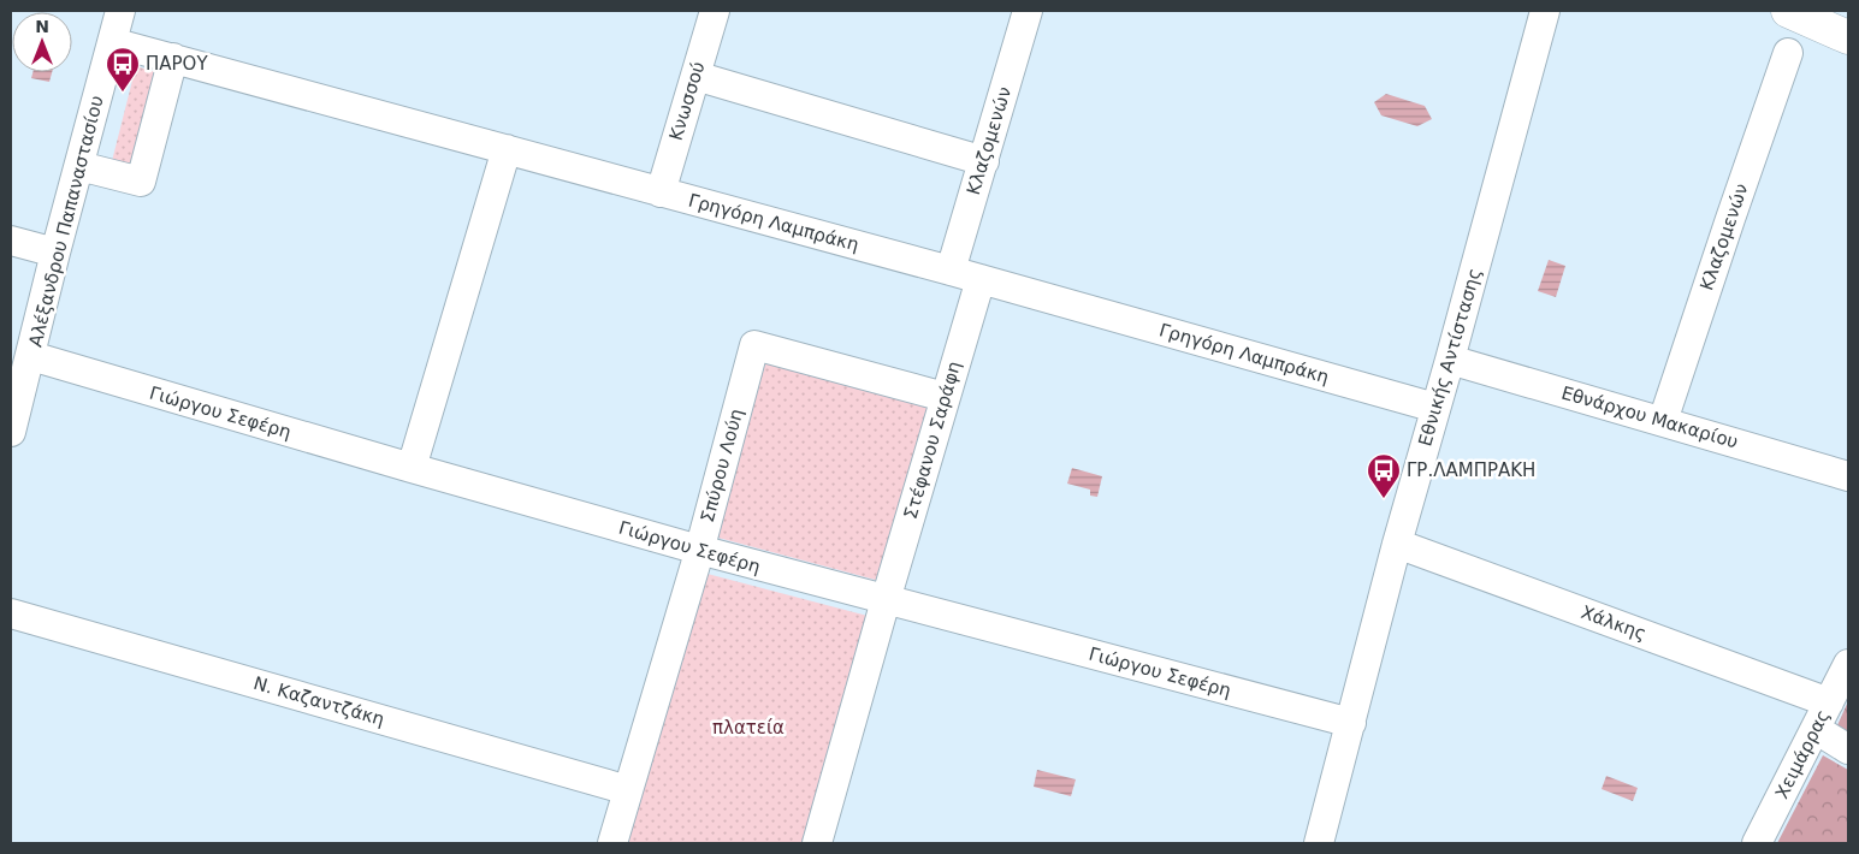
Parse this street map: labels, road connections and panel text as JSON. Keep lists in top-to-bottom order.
{
  "streets": {
    "street": [
      "Κνωσσού",
      "Κλαζομενών",
      "Αλέξανδρου Παπαναστασίου",
      "Γρηγόρη Λαμπράκη",
      "Εθνικής Αντίστασης",
      "Γιώργου Σεφέρη",
      "Εθνάρχου Μακαρίου",
      "Στέφανου Σαράφη",
      "Σπύρου Λούη",
      "Χάλκης",
      "Ν. Καζαντζάκη",
      "Χειμάρρας"
    ]
  },
  "crossings": [
    ["Κνωσσού", "Γρηγόρη Λαμπράκη"],
    ["Κλαζομενών", "Γρηγόρη Λαμπράκη"],
    ["Κλαζομενών", "Εθνάρχου Μακαρίου"],
    ["Αλέξανδρου Παπαναστασίου", "Γρηγόρη Λαμπράκη"],
    ["Αλέξανδρου Παπαναστασίου", "Γιώργου Σεφέρη"],
    ["Γρηγόρη Λαμπράκη", "Εθνικής Αντίστασης"],
    ["Γρηγόρη Λαμπράκη", "Στέφανου Σαράφη"],
    ["Εθνικής Αντίστασης", "Γιώργου Σεφέρη"],
    ["Εθνικής Αντίστασης", "Εθνάρχου Μακαρίου"],
    ["Εθνικής Αντίστασης", "Χάλκης"],
    ["Γιώργου Σεφέρη", "Στέφανου Σαράφη"],
    ["Γιώργου Σεφέρη", "Σπύρου Λούη"],
    ["Στέφανου Σαράφη", "Σπύρου Λούη"],
    ["Σπύρου Λούη", "Ν. Καζαντζάκη"],
    ["Χάλκης", "Χειμάρρας"]
  ],
  "parks": ["πλατεία"],
  "places": {
    "bus stop": ["ΠΑΡΟΥ", "ΓΡ.ΛΑΜΠΡΑΚΗ"]
  },
  "north": "top"
}
